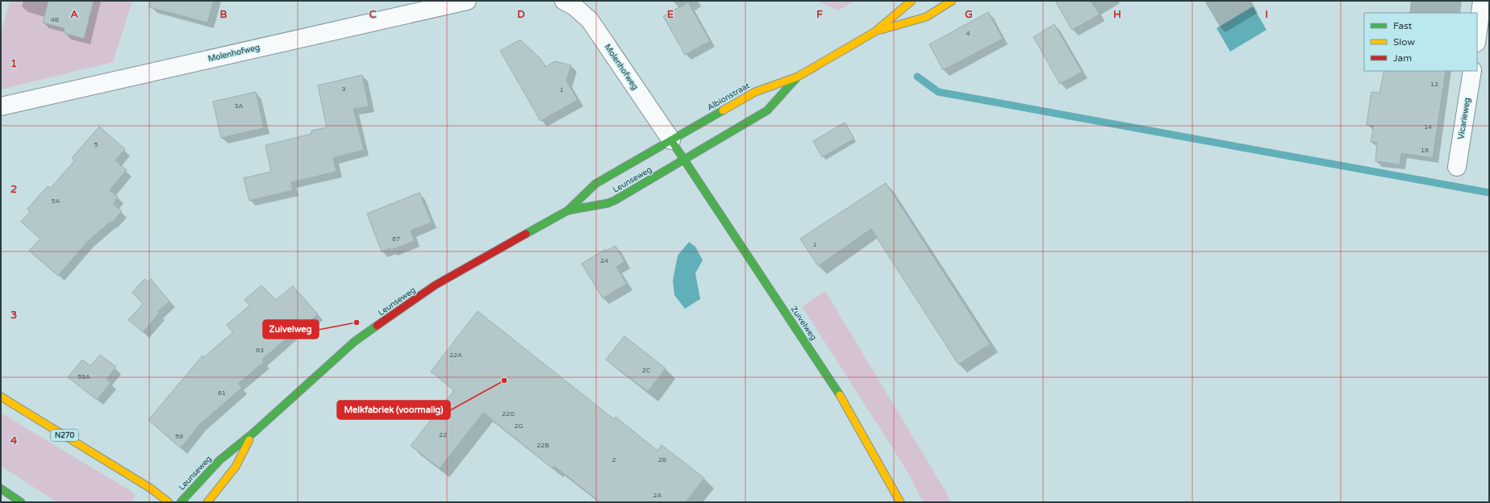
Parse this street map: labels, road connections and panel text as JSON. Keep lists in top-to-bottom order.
{
  "streets": {
    "main road": [
      "Albionstraat",
      "Leunseweg",
      "Zuivelweg",
      "N270"
    ],
    "street": ["Molenhofweg", "Vicarieweg"]
  },
  "crossings": [
    ["Molenhofweg", "Albionstraat"],
    ["Molenhofweg", "Leunseweg"],
    ["Molenhofweg", "Zuivelweg"],
    ["Albionstraat", "Leunseweg"],
    ["Albionstraat", "Zuivelweg"],
    ["Leunseweg", "Zuivelweg"]
  ],
  "places": ["Zuivelweg", "Melkfabriek (voormalig)"],
  "house_numbers": [
    "4B",
    "4",
    "12",
    "3",
    "1",
    "3A",
    "14",
    "5",
    "16",
    "5A",
    "67",
    "1",
    "24",
    "63",
    "22A",
    "2C",
    "59A",
    "61",
    "22G",
    "2G",
    "22",
    "59",
    "22B",
    "2",
    "2B",
    "2A"
  ],
  "legend": ["Fast", "Slow", "Jam"],
  "grid": {
    "columns": [
      "A",
      "B",
      "C",
      "D",
      "E",
      "F",
      "G",
      "H",
      "I"
    ],
    "rows": [
      "1",
      "2",
      "3",
      "4"
    ]
  }
}
